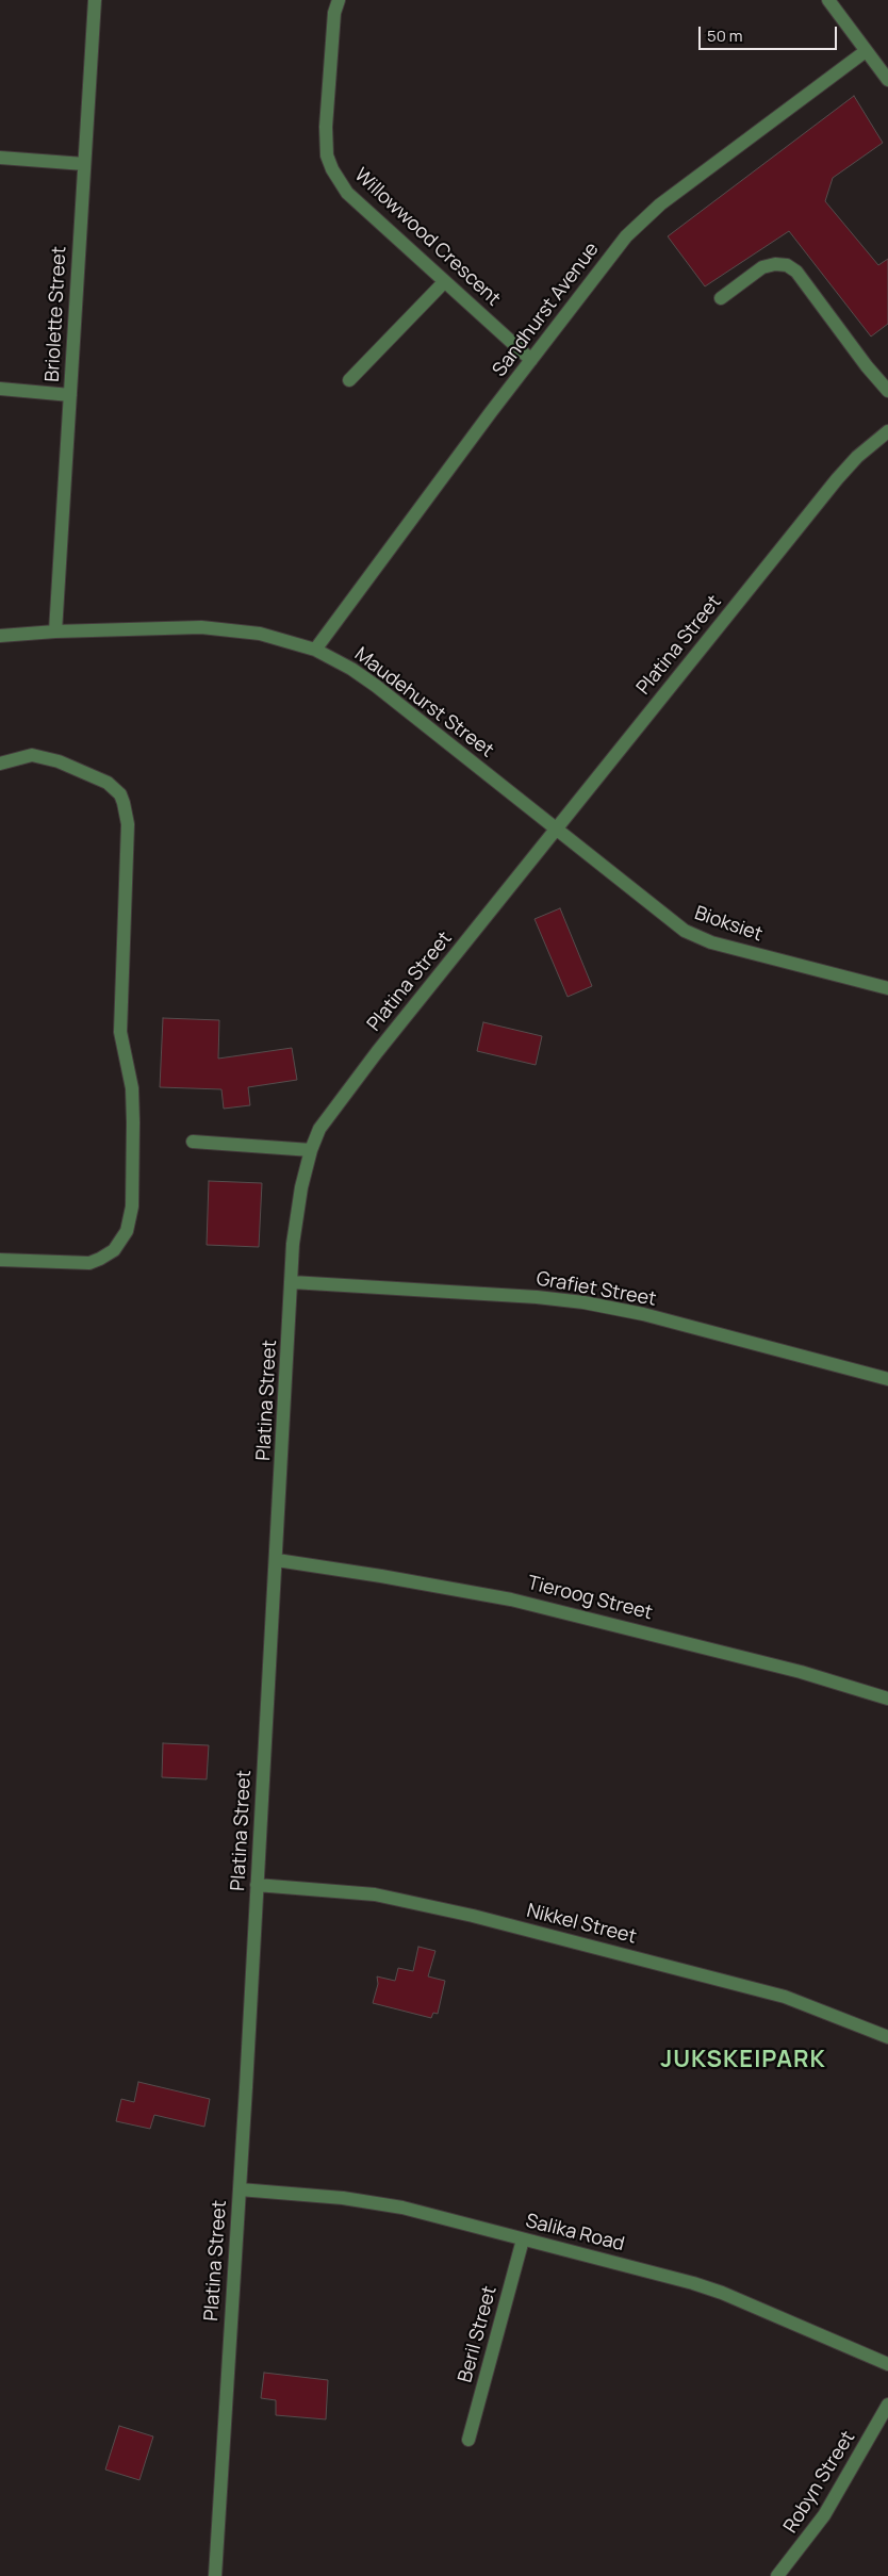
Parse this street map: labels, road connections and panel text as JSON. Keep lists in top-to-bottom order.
{
  "streets": {
    "street": [
      "Willowwood Crescent",
      "Sandhurst Avenue",
      "Briolette Street",
      "Platina Street",
      "Maudehurst Street",
      "Bioksiet",
      "Grafiet Street",
      "Tieroog Street",
      "Nikkel Street",
      "Salika Road",
      "Beril Street",
      "Robyn Street"
    ]
  },
  "crossings": [
    ["Willowwood Crescent", "Sandhurst Avenue"],
    ["Sandhurst Avenue", "Maudehurst Street"],
    ["Briolette Street", "Maudehurst Street"],
    ["Platina Street", "Maudehurst Street"],
    ["Platina Street", "Bioksiet"],
    ["Platina Street", "Grafiet Street"],
    ["Platina Street", "Tieroog Street"],
    ["Platina Street", "Nikkel Street"],
    ["Platina Street", "Salika Road"],
    ["Maudehurst Street", "Bioksiet"],
    ["Salika Road", "Beril Street"]
  ],
  "districts": ["JUKSKEIPARK"],
  "scale_bar": "50 m"
}
